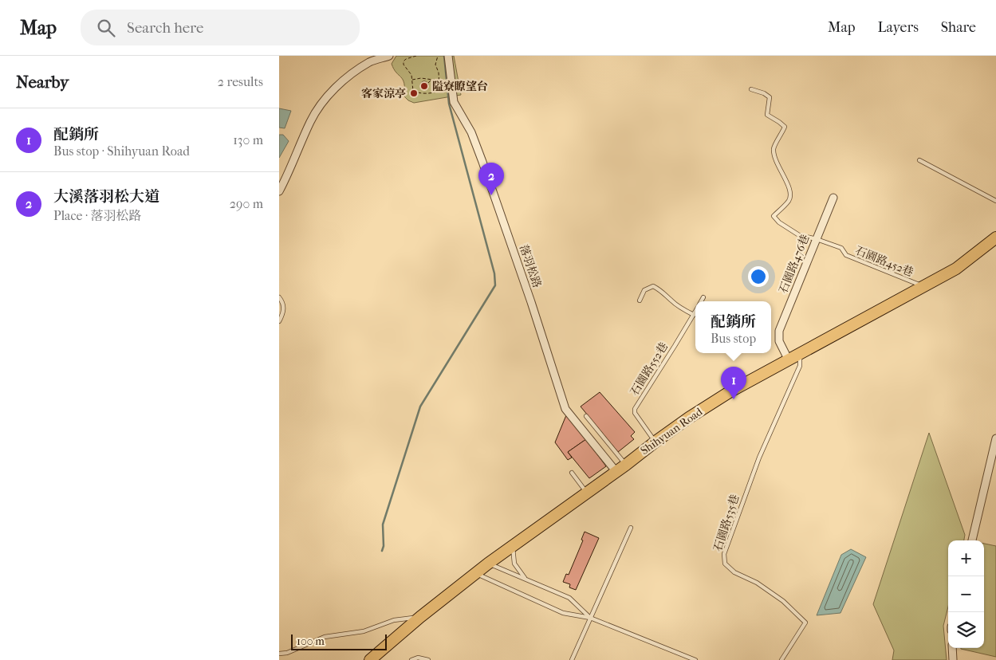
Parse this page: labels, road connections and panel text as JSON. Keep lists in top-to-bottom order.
{
  "streets": {
    "main road": ["Shihyuan Road"],
    "street": ["石園路476巷", "落羽松路"],
    "lane": ["石園路452巷", "石園路552巷", "石園路535巷"]
  },
  "crossings": [
    ["石園路452巷", "石園路476巷"],
    ["石園路452巷", "Shihyuan Road"],
    ["石園路476巷", "Shihyuan Road"],
    ["落羽松路", "Shihyuan Road"],
    ["石園路552巷", "Shihyuan Road"],
    ["Shihyuan Road", "石園路535巷"]
  ],
  "places": ["隘寮瞭望台", "客家涼亭"],
  "scale_bar": "100 m",
  "page": {
    "header": "Map",
    "search": "Search here",
    "nav": ["Map", "Layers", "Share"],
    "heading": ["Nearby", "2 results"],
    "list": [
      {
        "mark": "1",
        "name": "配銷所",
        "note": "Bus stop · Shihyuan Road",
        "value": "130 m"
      },
      {
        "mark": "2",
        "name": "大溪落羽松大道",
        "note": "Place · 落羽松路",
        "value": "290 m"
      }
    ],
    "pins": ["2", "1"],
    "popup": ["配銷所", "Bus stop"],
    "map_buttons": ["+", "−"],
    "scale": "100 m"
  }
}
